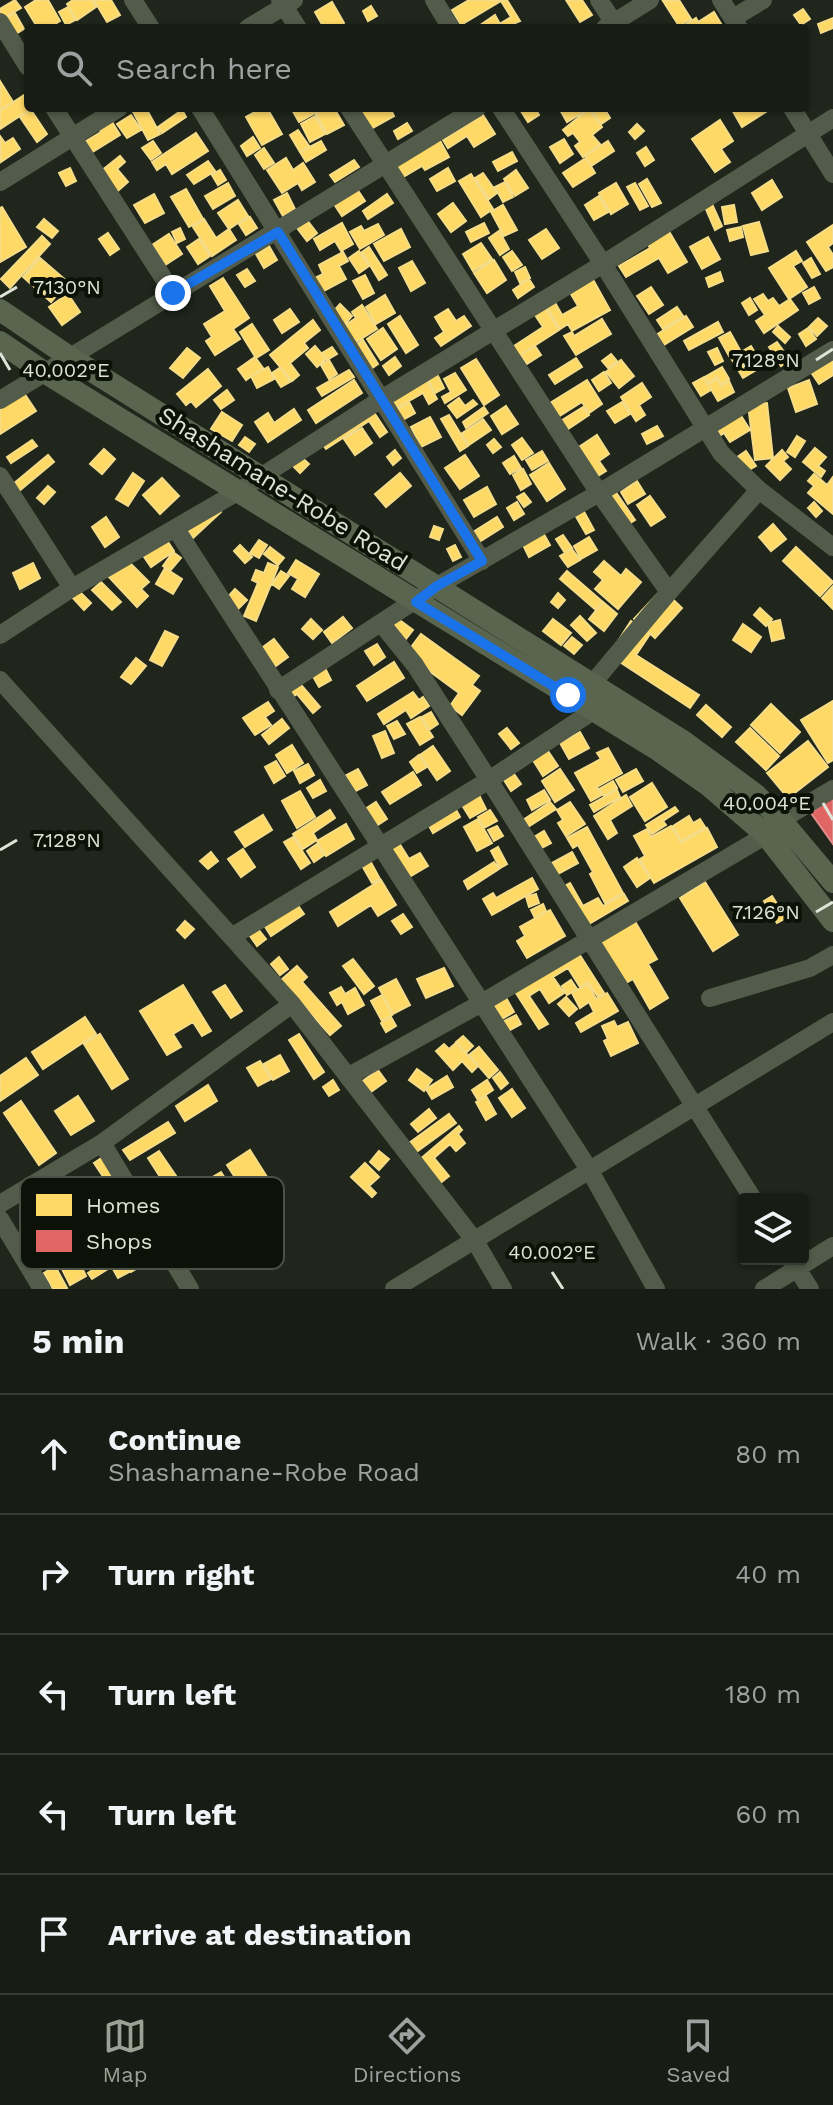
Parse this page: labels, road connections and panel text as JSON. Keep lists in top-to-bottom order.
{
  "streets": {
    "main road": ["Shashamane-Robe Road"]
  },
  "legend": ["Homes", "Shops"],
  "page": {
    "search": "Search here",
    "heading": ["5 min", "Walk · 360 m"],
    "list": [
      ["Continue", "Shashamane-Robe Road", "80 m"],
      ["Turn right", "40 m"],
      ["Turn left", "180 m"],
      ["Turn left", "60 m"],
      "Arrive at destination"
    ],
    "nav": ["Map", "Directions", "Saved"]
  },
  "coordinates": [
    "7.130°N",
    "7.128°N",
    "40.002°E",
    "40.004°E",
    "7.126°N"
  ]
}
